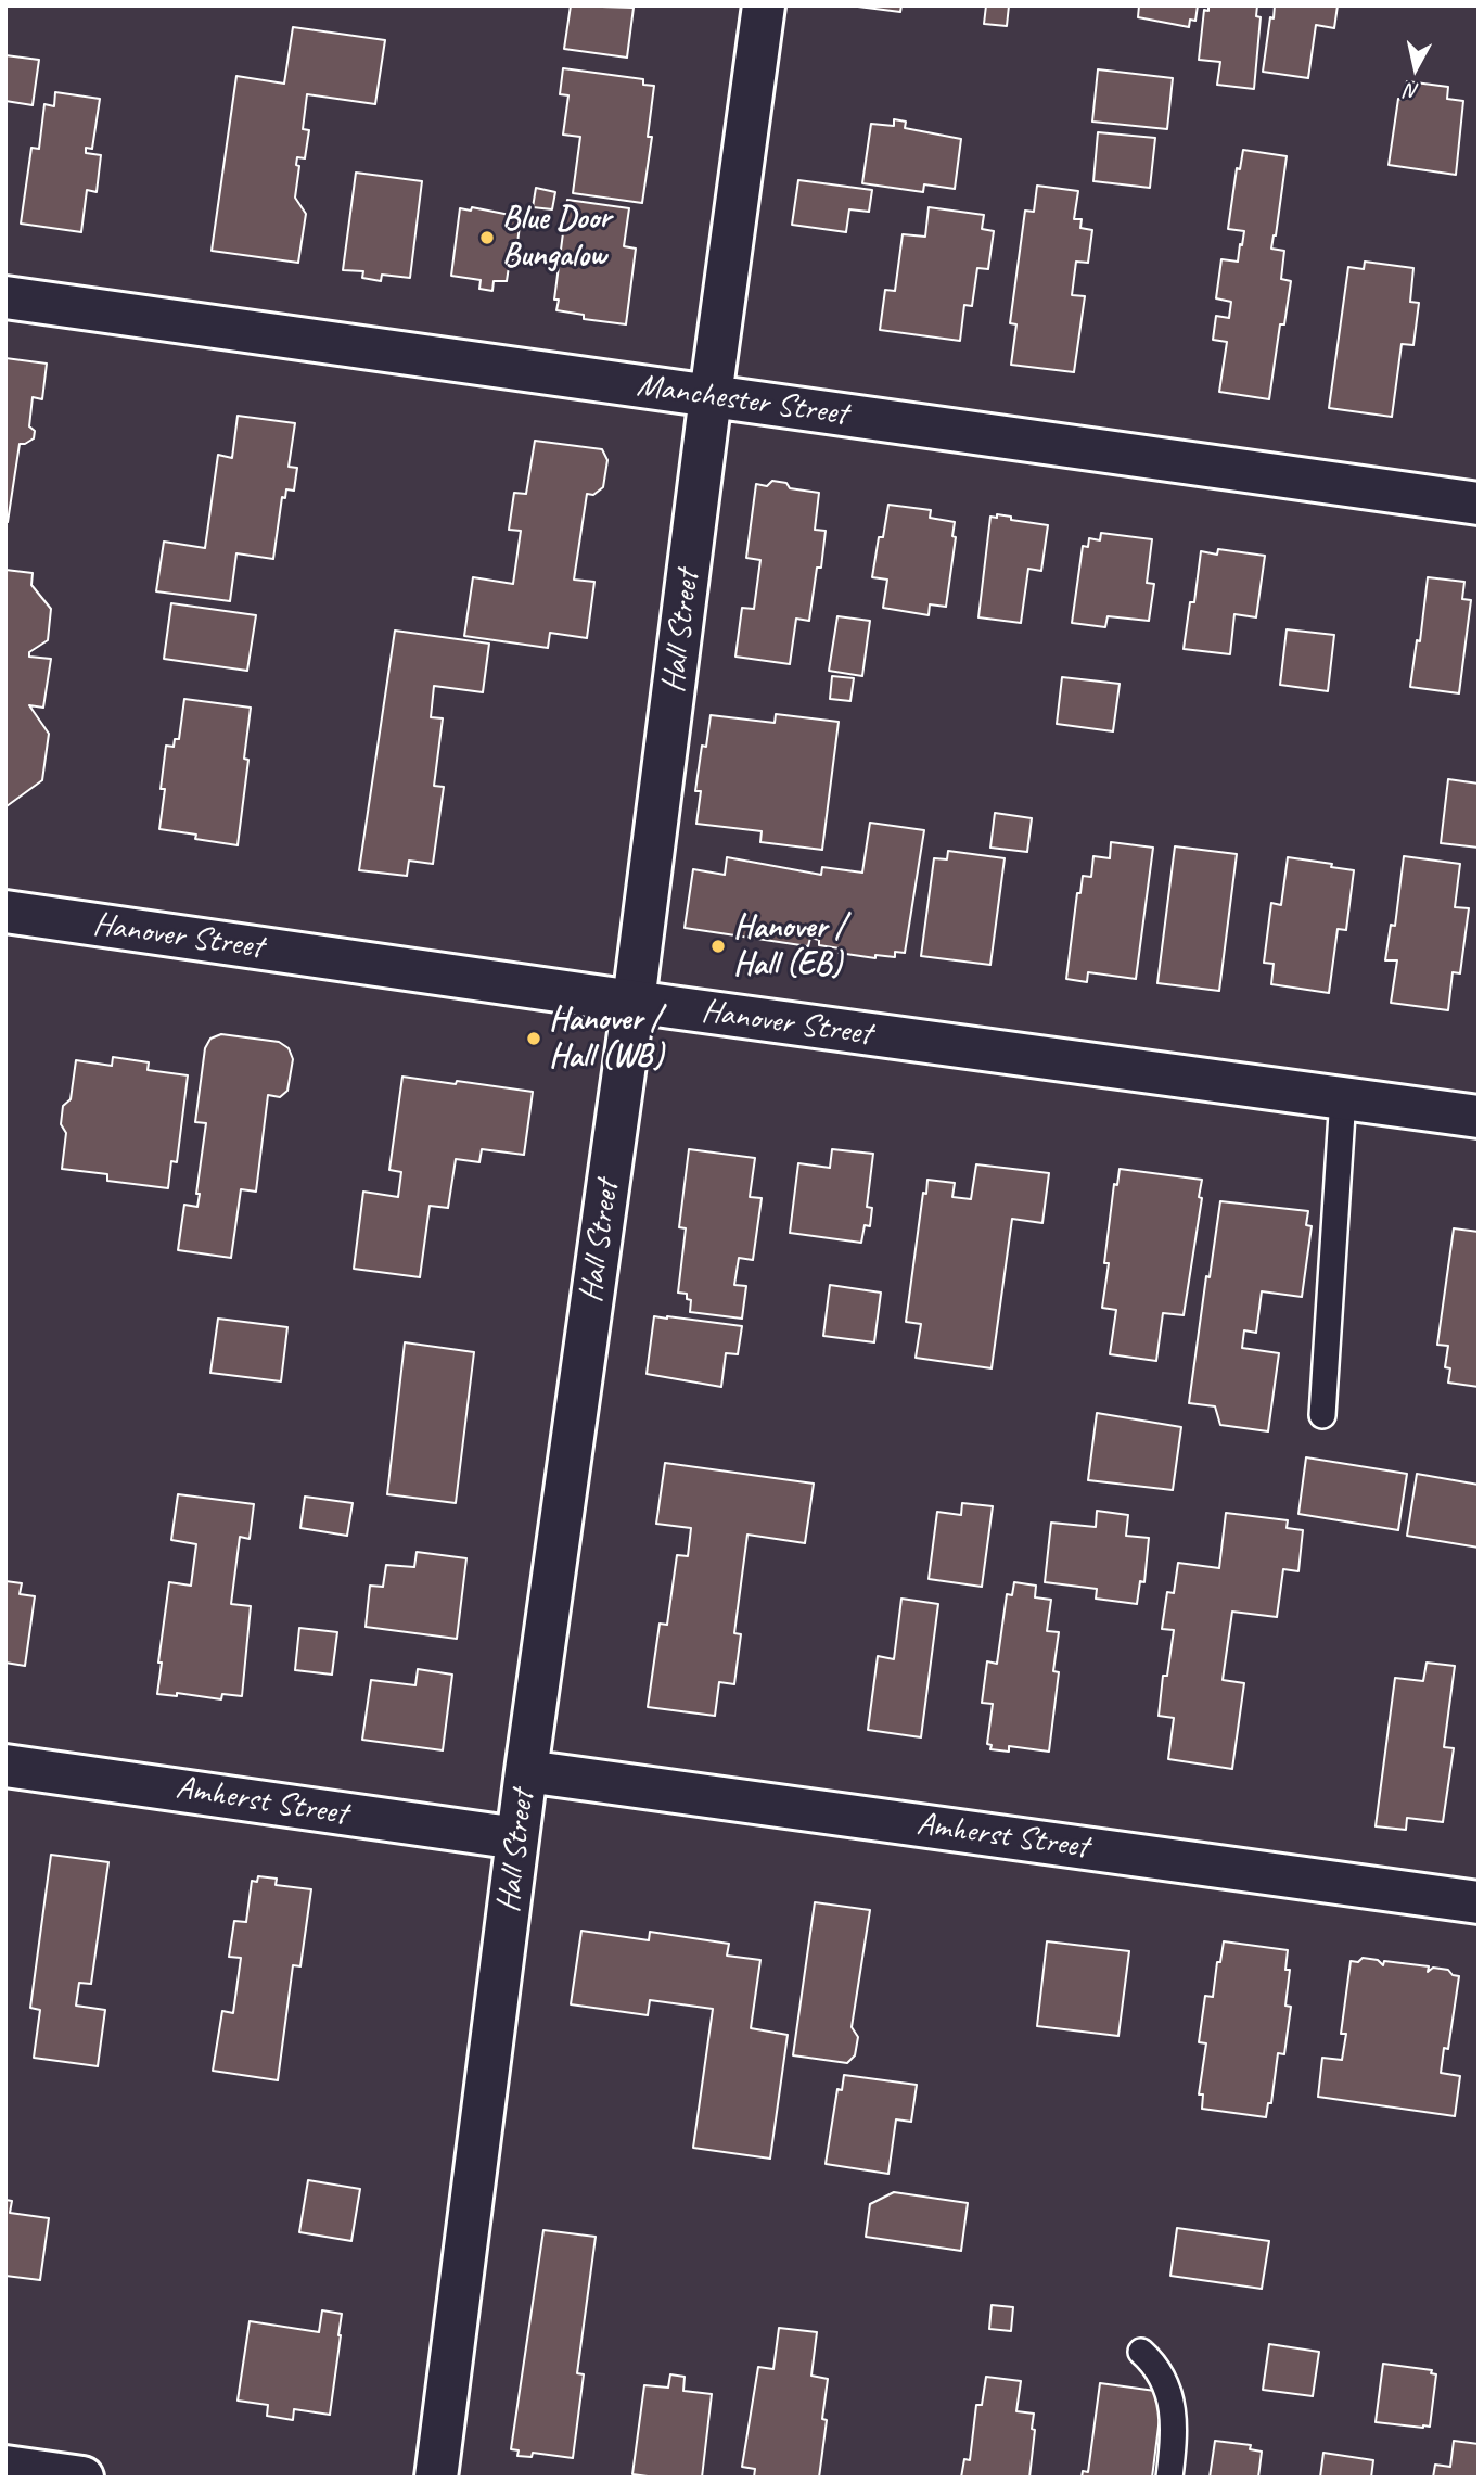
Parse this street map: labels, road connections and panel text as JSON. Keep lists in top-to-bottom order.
{
  "streets": {
    "street": [
      "Manchester Street",
      "Hall Street",
      "Hanover Street",
      "Amherst Street"
    ]
  },
  "crossings": [
    ["Manchester Street", "Hall Street"],
    ["Hall Street", "Hanover Street"],
    ["Hall Street", "Amherst Street"]
  ],
  "places": ["Blue Door Bungalow", "Hanover / Hall (EB)", "Hanover / Hall (WB)"],
  "north": "bottom"
}
